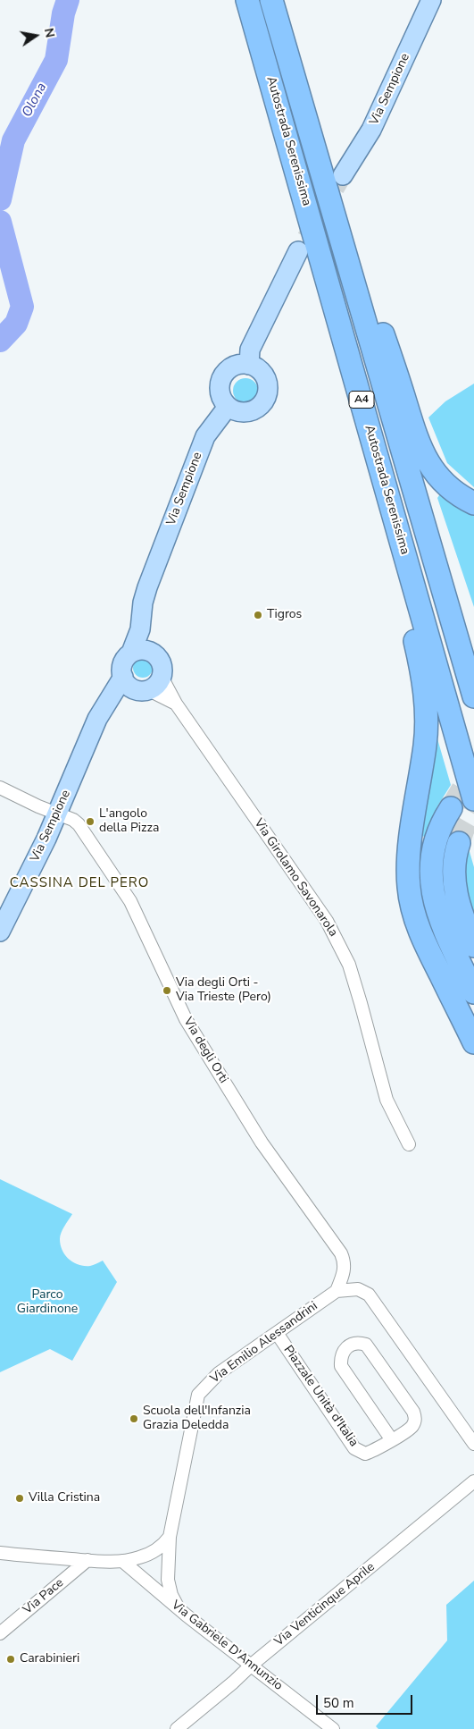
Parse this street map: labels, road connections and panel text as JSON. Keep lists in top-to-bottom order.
{
  "streets": {
    "highway": ["Autostrada Serenissima", "A4"],
    "main road": ["Via Sempione"],
    "street": [
      "Via Girolamo Savonarola",
      "Via degli Orti",
      "Via Emilio Alessandrini",
      "Piazzale Unità d'Italia",
      "Via Pace",
      "Via Venticinque Aprile",
      "Via Gabriele D'Annunzio"
    ]
  },
  "crossings": [
    ["Via Sempione", "Via Girolamo Savonarola"],
    ["Via Sempione", "Via degli Orti"],
    ["Autostrada Serenissima", "A4"],
    ["Via degli Orti", "Via Emilio Alessandrini"],
    ["Via Emilio Alessandrini", "Piazzale Unità d'Italia"],
    ["Via Emilio Alessandrini", "Via Gabriele D'Annunzio"],
    ["Via Venticinque Aprile", "Via Gabriele D'Annunzio"]
  ],
  "districts": ["CASSINA DEL PERO"],
  "water": ["Olona"],
  "parks": ["Parco Giardinone"],
  "places": [
    "Tigros",
    "L'angolo della Pizza",
    "Via degli Orti - Via Trieste (Pero)",
    "Scuola dell'Infanzia Grazia Deledda",
    "Villa Cristina",
    "Carabinieri"
  ],
  "scale_bar": "50 m",
  "north": "right"
}
